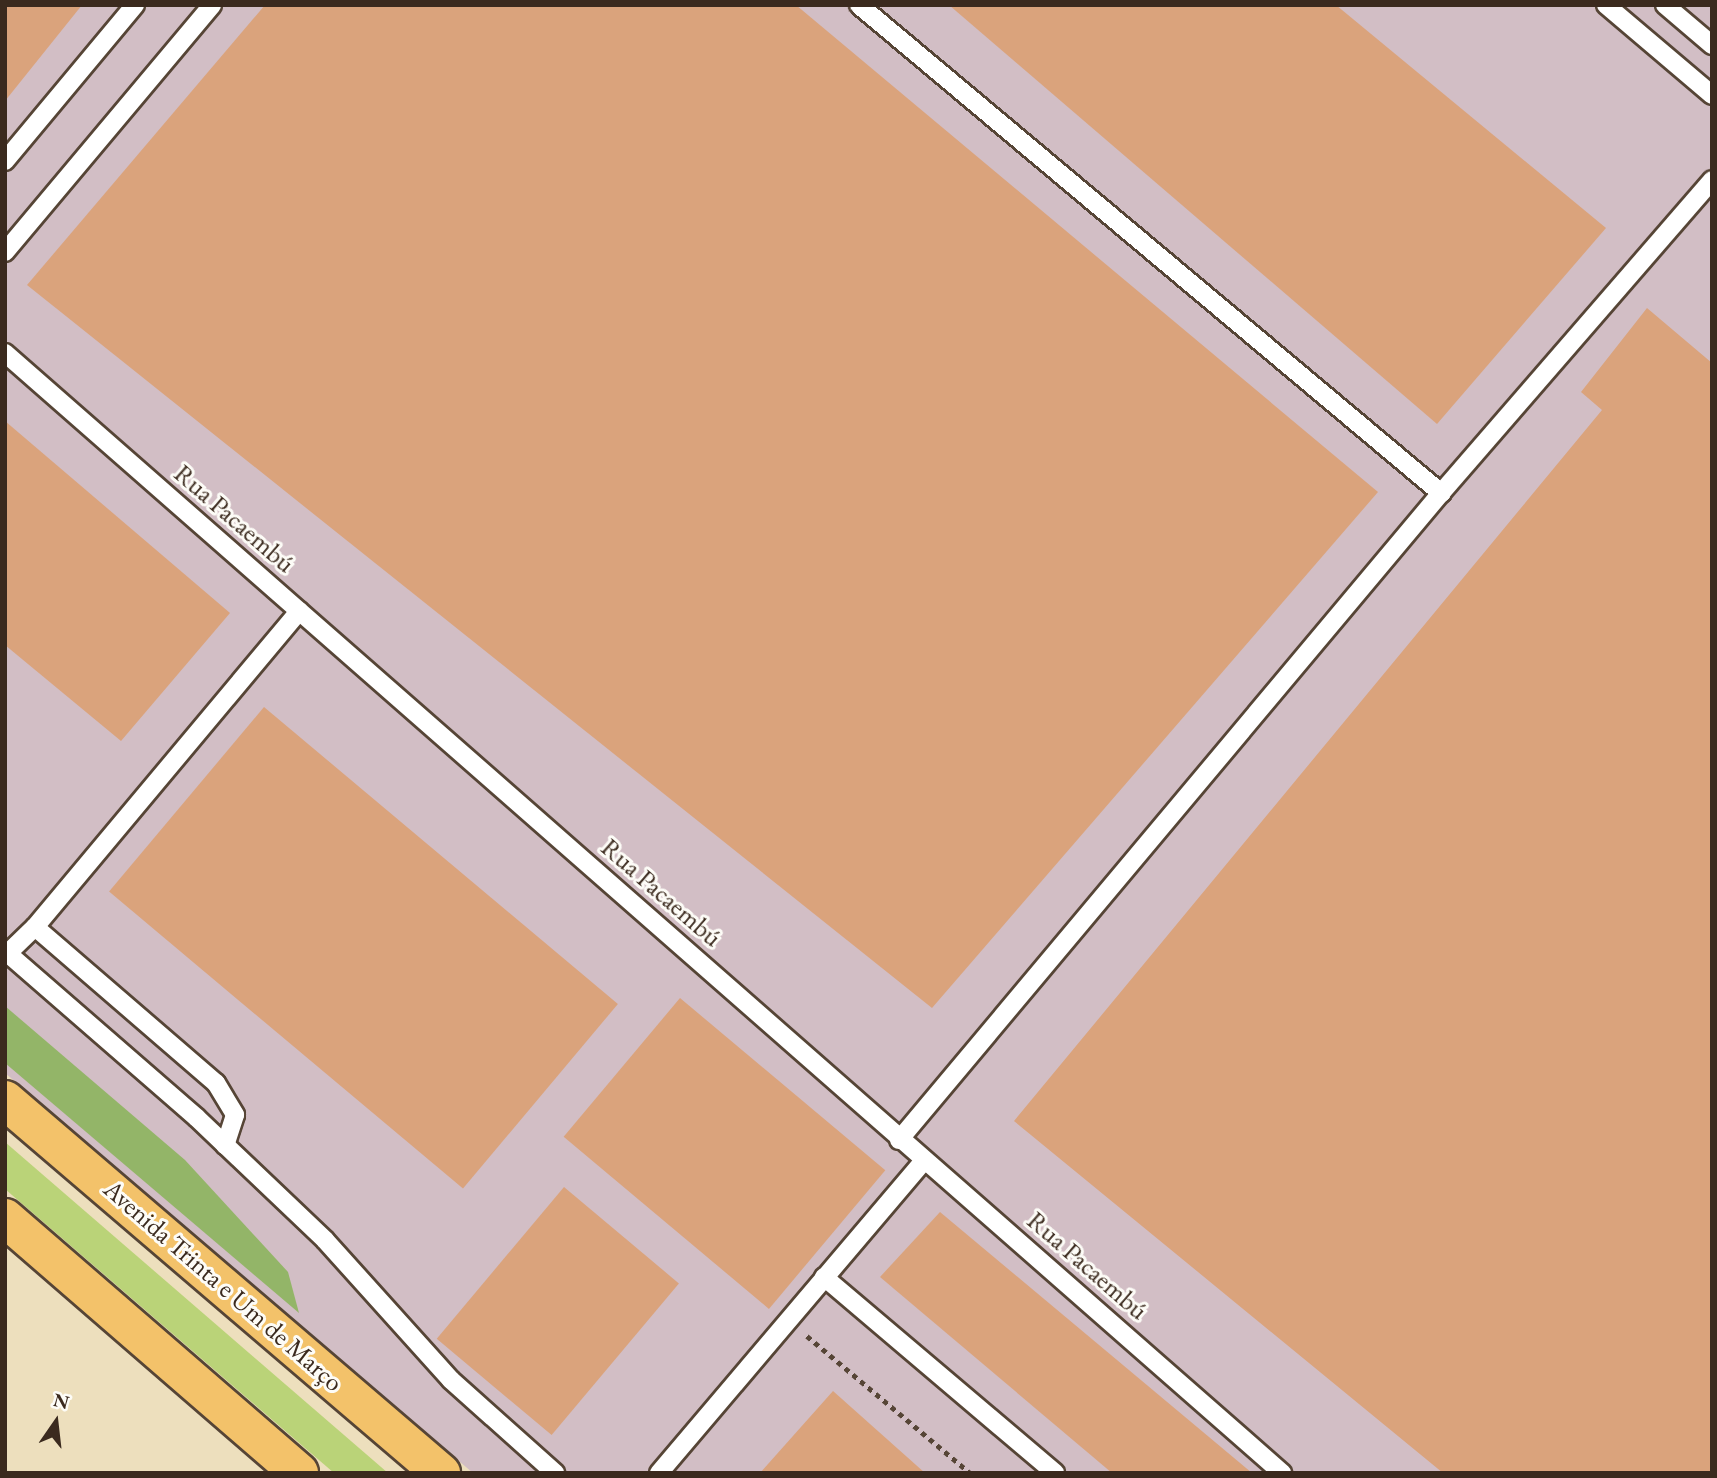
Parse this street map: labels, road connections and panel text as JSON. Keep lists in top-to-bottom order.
{
  "streets": {
    "main road": ["Avenida Trinta e Um de Março"],
    "lane": ["Rua Pacaembú"]
  },
  "north": "top"
}
